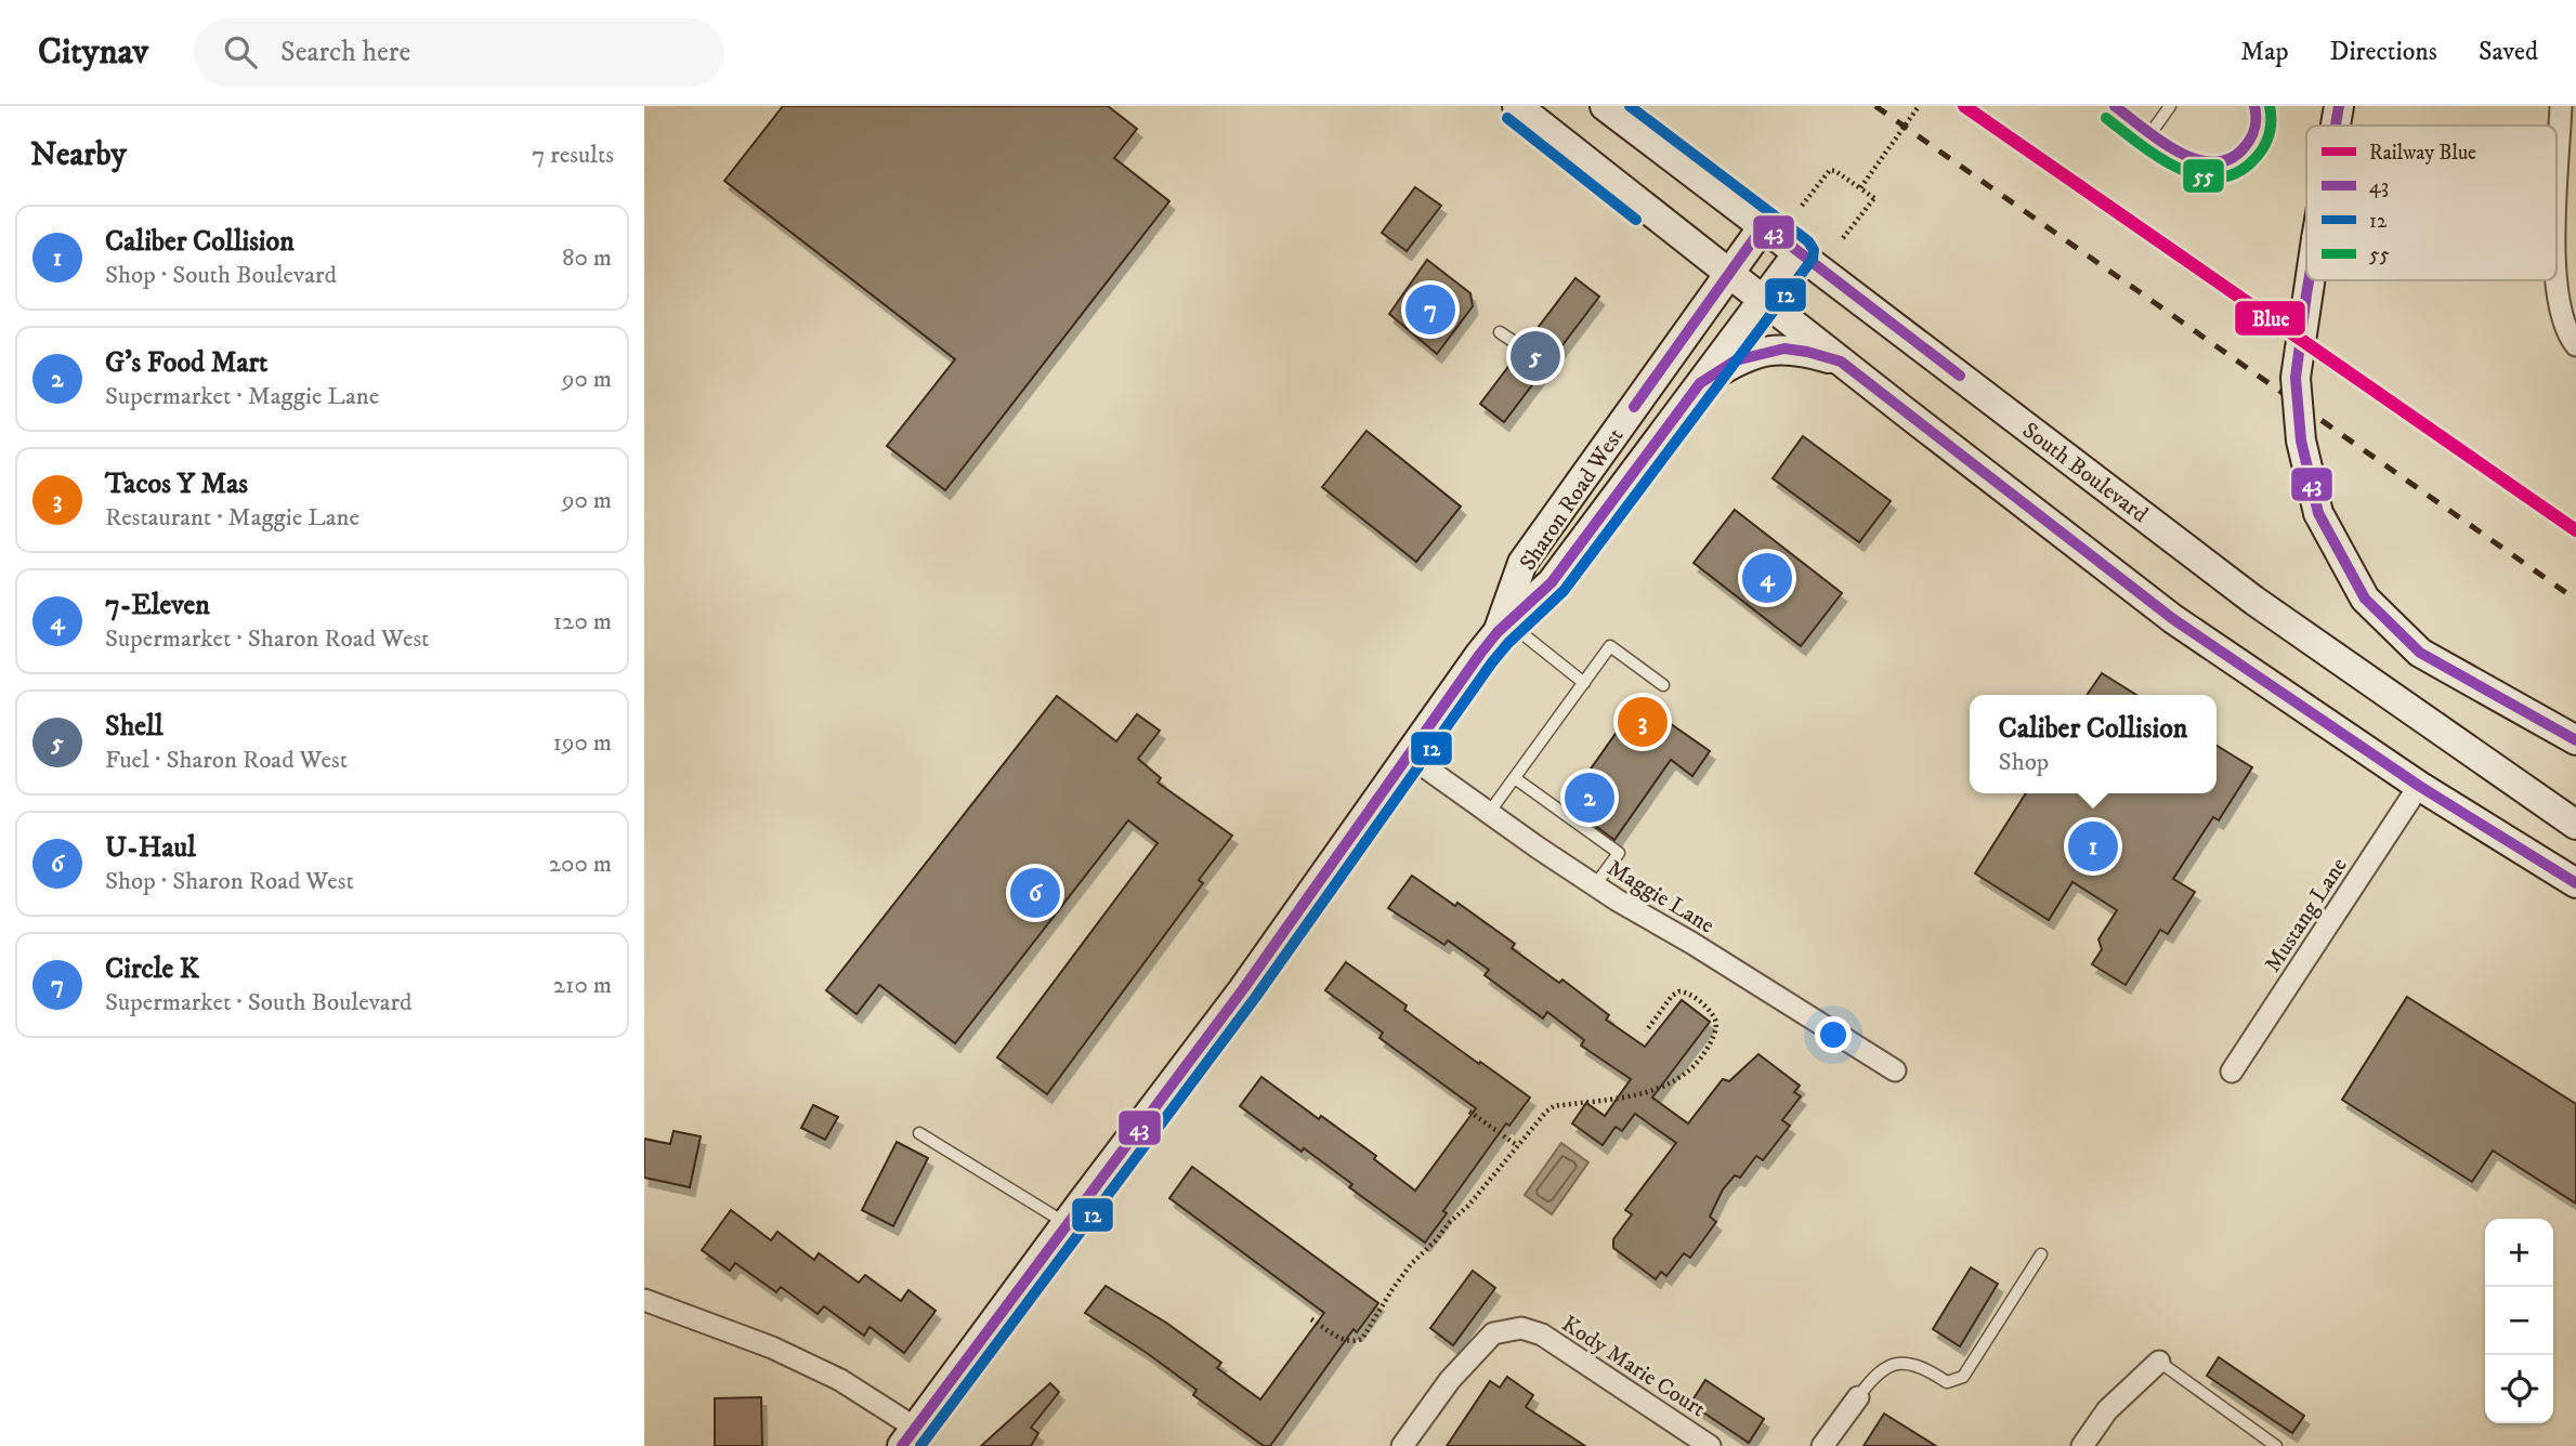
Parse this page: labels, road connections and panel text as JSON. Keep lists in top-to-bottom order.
{
  "streets": {
    "main road": ["South Boulevard", "Sharon Road West"],
    "street": ["Maggie Lane", "Mustang Lane", "Kody Marie Court"]
  },
  "crossings": [
    ["South Boulevard", "Sharon Road West"],
    ["Sharon Road West", "Maggie Lane"]
  ],
  "lines": [
    "rail line Blue",
    "transit line 43",
    "transit line 12",
    "transit line 55"
  ],
  "legend": [
    "Railway Blue",
    "43",
    "12",
    "55"
  ],
  "page": {
    "header": "Citynav",
    "search": "Search here",
    "nav": ["Map", "Directions", "Saved"],
    "heading": ["Nearby", "7 results"],
    "list": [
      {
        "mark": "1",
        "name": "Caliber Collision",
        "note": "Shop · South Boulevard",
        "value": "80 m"
      },
      {
        "mark": "2",
        "name": "G's Food Mart",
        "note": "Supermarket · Maggie Lane",
        "value": "90 m"
      },
      {
        "mark": "3",
        "name": "Tacos Y Mas",
        "note": "Restaurant · Maggie Lane",
        "value": "90 m"
      },
      {
        "mark": "4",
        "name": "7-Eleven",
        "note": "Supermarket · Sharon Road West",
        "value": "120 m"
      },
      {
        "mark": "5",
        "name": "Shell",
        "note": "Fuel · Sharon Road West",
        "value": "190 m"
      },
      {
        "mark": "6",
        "name": "U-Haul",
        "note": "Shop · Sharon Road West",
        "value": "200 m"
      },
      {
        "mark": "7",
        "name": "Circle K",
        "note": "Supermarket · South Boulevard",
        "value": "210 m"
      }
    ],
    "pins": [
      "7",
      "5",
      "4",
      "3",
      "2",
      "1",
      "6"
    ],
    "popup": ["Caliber Collision", "Shop"],
    "map_buttons": ["+", "−"]
  }
}
